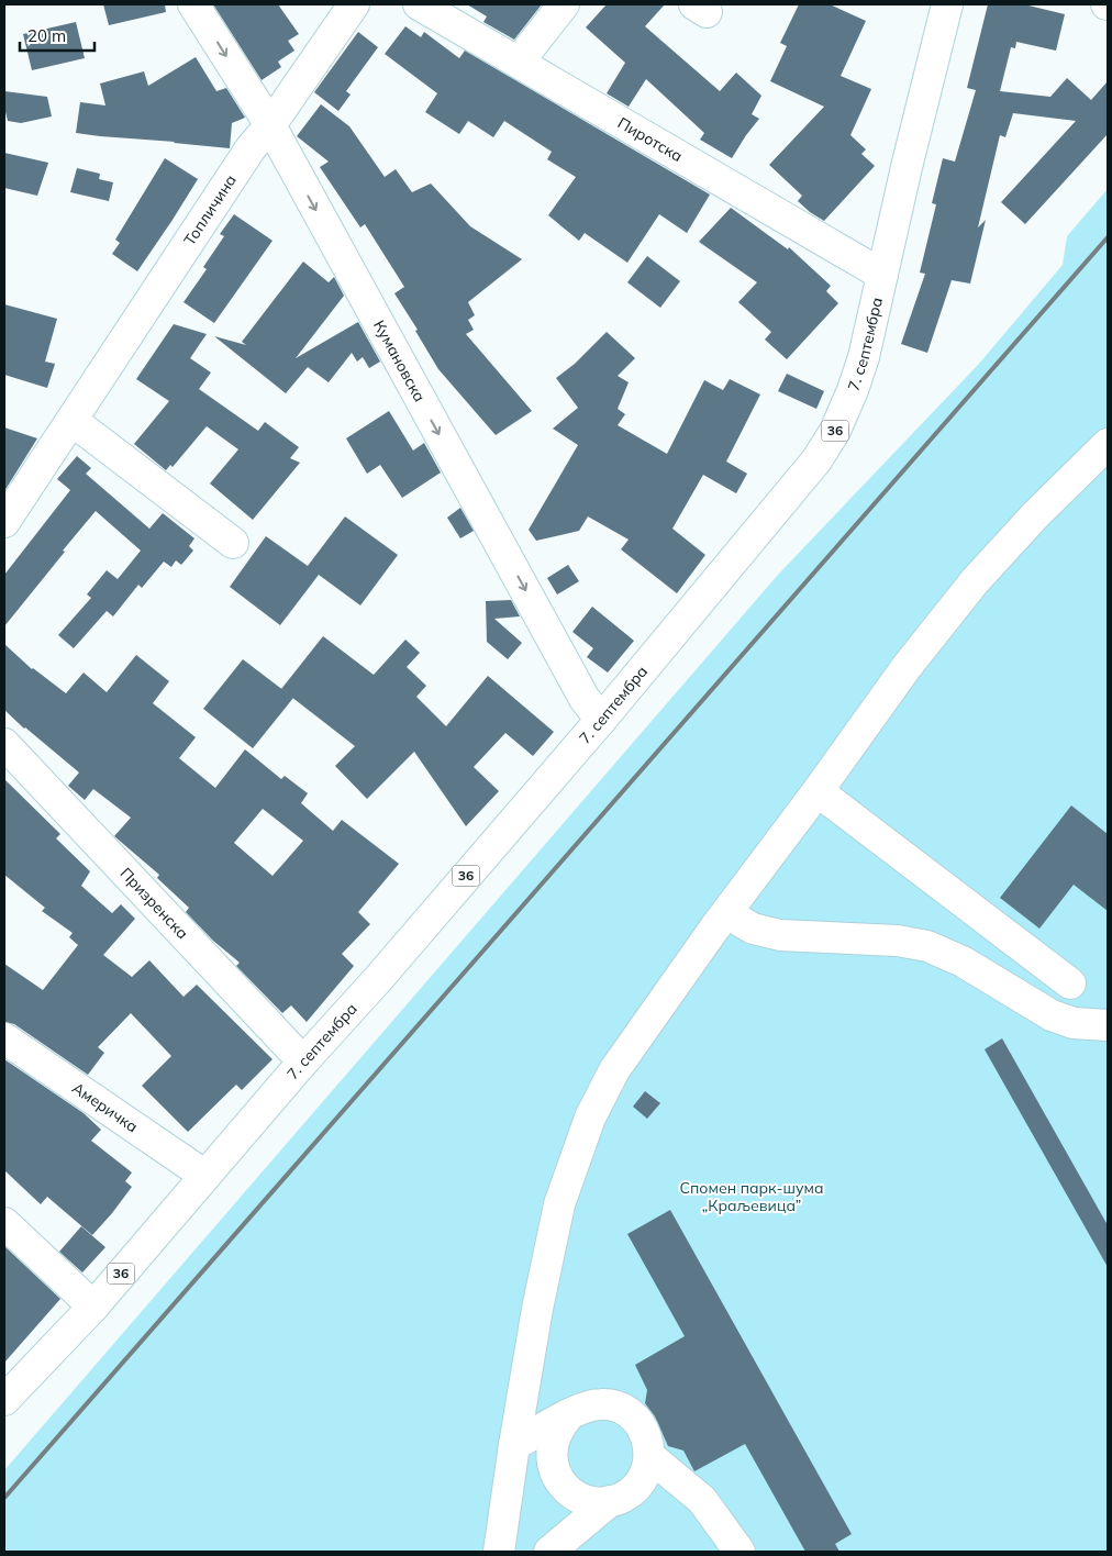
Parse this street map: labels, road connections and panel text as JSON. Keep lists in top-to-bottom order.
{
  "streets": {
    "street": [
      "Пиротска",
      "Топличина",
      "7. септембра",
      "Кумановска",
      "36",
      "Призренска",
      "Америчка"
    ]
  },
  "crossings": [
    ["Пиротска", "7. септембра"],
    ["Топличина", "Кумановска"],
    ["7. септембра", "Кумановска"],
    ["7. септембра", "Призренска"],
    ["7. септембра", "Америчка"]
  ],
  "one_way": ["Кумановска"],
  "parks": ["Спомен парк-шума „Краљевица”"],
  "scale_bar": "20 m"
}
